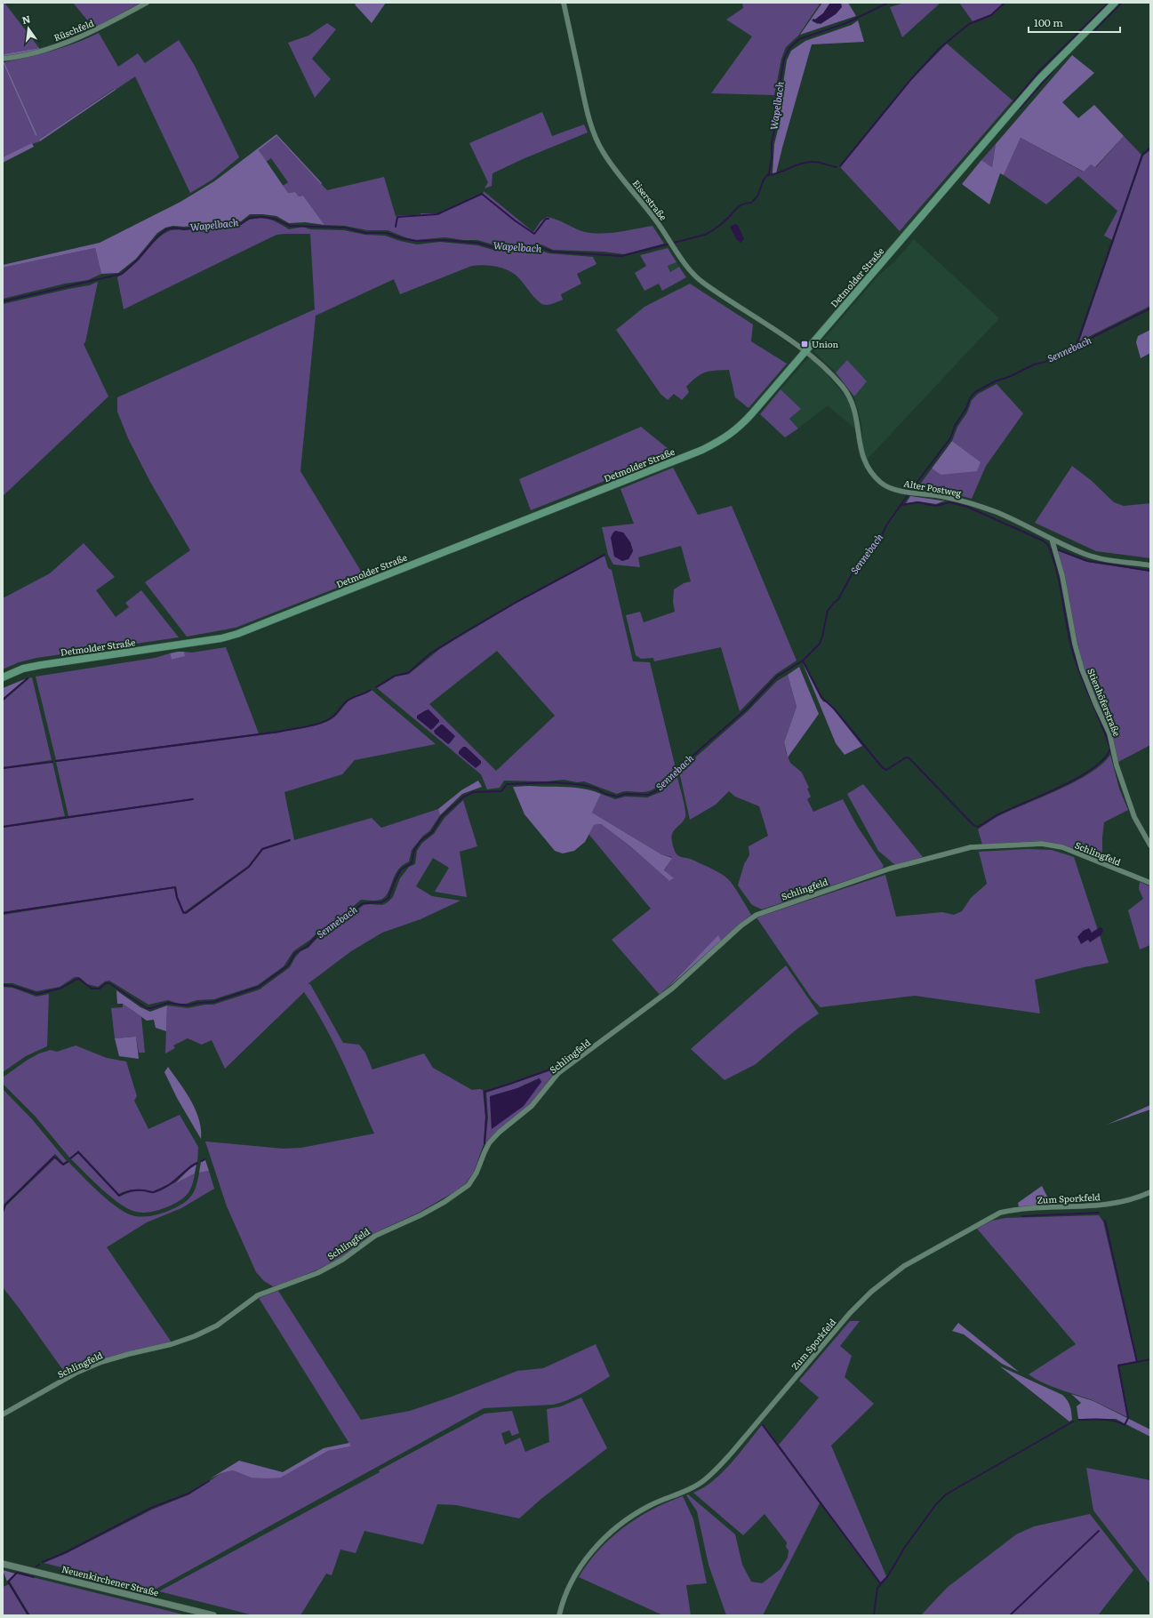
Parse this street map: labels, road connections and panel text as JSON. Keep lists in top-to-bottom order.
{
  "streets": {
    "main road": ["Detmolder Straße"],
    "street": [
      "Rüschfeld",
      "Eiserstraße",
      "Alter Postweg",
      "Stienhöferstraße",
      "Schlingfeld",
      "Zum Sporkfeld",
      "Neuenkirchener Straße"
    ]
  },
  "crossings": [
    ["Eiserstraße", "Detmolder Straße"],
    ["Eiserstraße", "Alter Postweg"],
    ["Detmolder Straße", "Alter Postweg"],
    ["Alter Postweg", "Stienhöferstraße"]
  ],
  "water": ["Wapelbach", "Sennebach"],
  "places": {
    "transit": ["Union"]
  },
  "scale_bar": "100 m",
  "north": "top"
}
